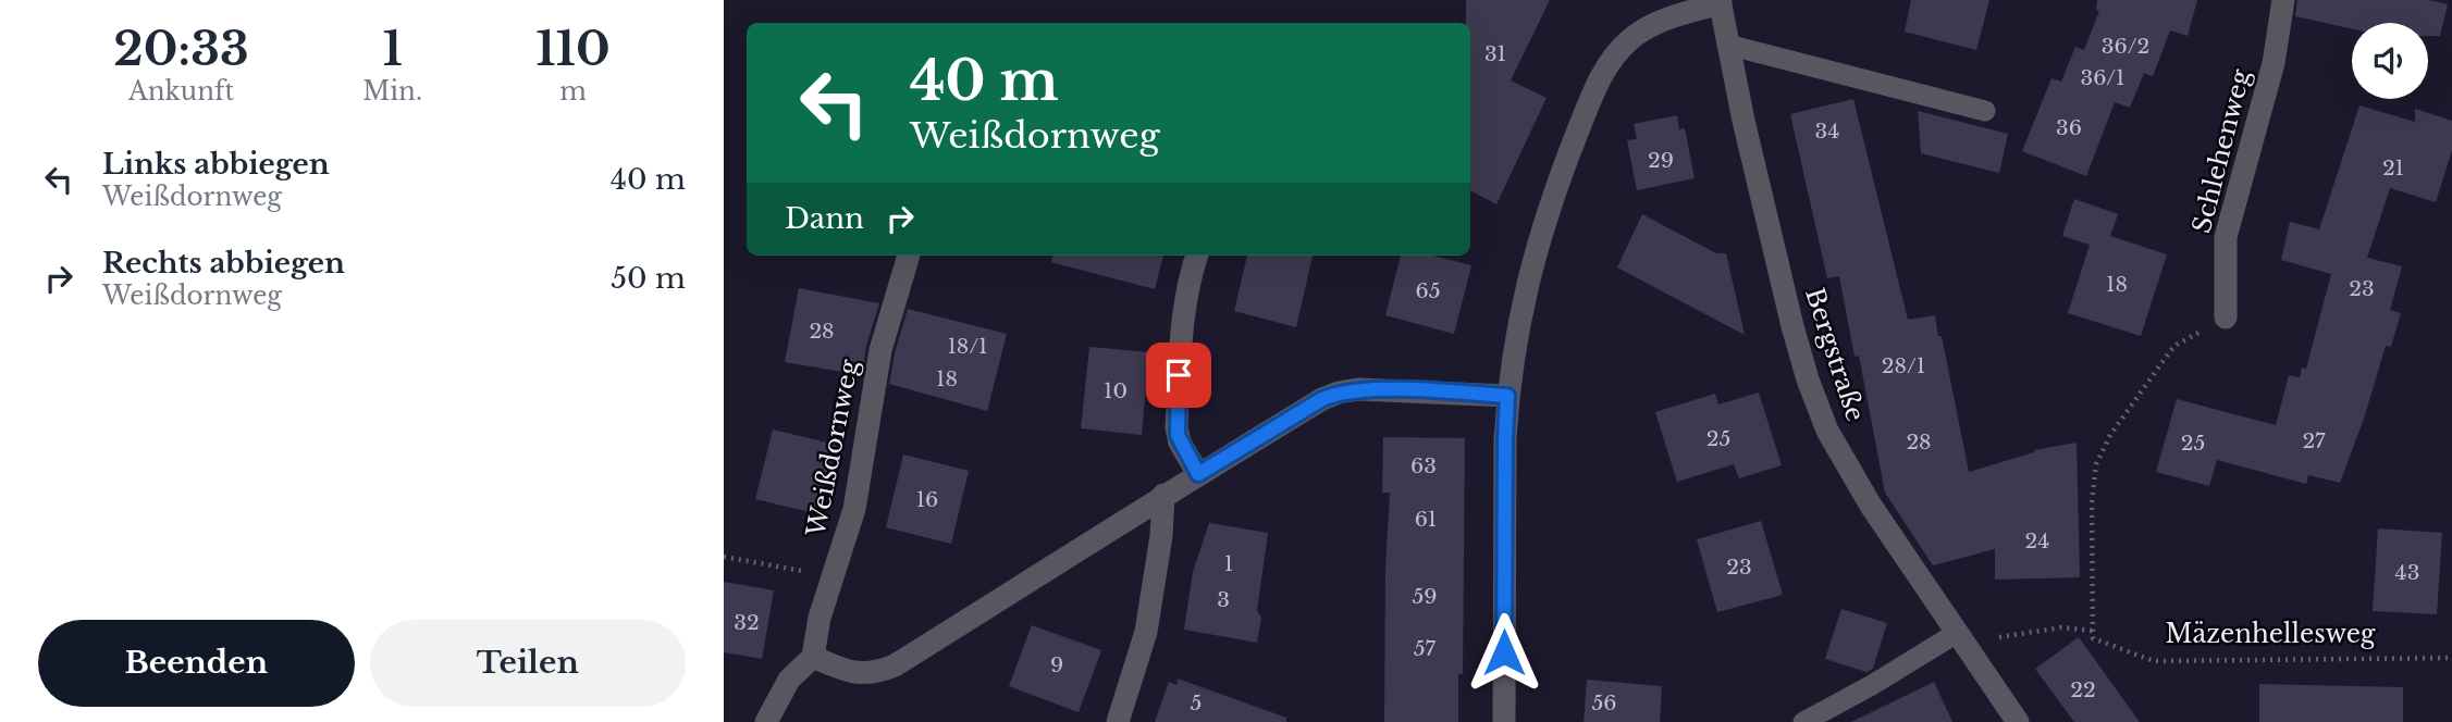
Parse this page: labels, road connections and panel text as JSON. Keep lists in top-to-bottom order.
{
  "streets": {
    "street": ["Schlehenweg", "Bergstraße", "Weißdornweg"],
    "path": ["Mäzenhellesweg"]
  },
  "crossings": [
    ["Bergstraße", "Mäzenhellesweg"]
  ],
  "house_numbers": [
    "36/2",
    "31",
    "36/1",
    "36",
    "34",
    "29",
    "21",
    "18",
    "23",
    "65",
    "28",
    "18/1",
    "28/1",
    "18",
    "10",
    "25",
    "27",
    "28",
    "25",
    "63",
    "16",
    "61",
    "24",
    "1",
    "23",
    "43",
    "59",
    "3",
    "32",
    "57",
    "9",
    "22",
    "5",
    "56"
  ],
  "page": {
    "eta": [
      "20:33",
      "Ankunft",
      "1",
      "Min.",
      "110",
      "m"
    ],
    "turn": ["40 m", "Weißdornweg"],
    "list": [
      {
        "name": "Links abbiegen",
        "note": "Weißdornweg",
        "value": "40 m"
      },
      {
        "name": "Rechts abbiegen",
        "note": "Weißdornweg",
        "value": "50 m"
      }
    ],
    "then": "Dann",
    "buttons": ["Beenden", "Teilen"]
  }
}
